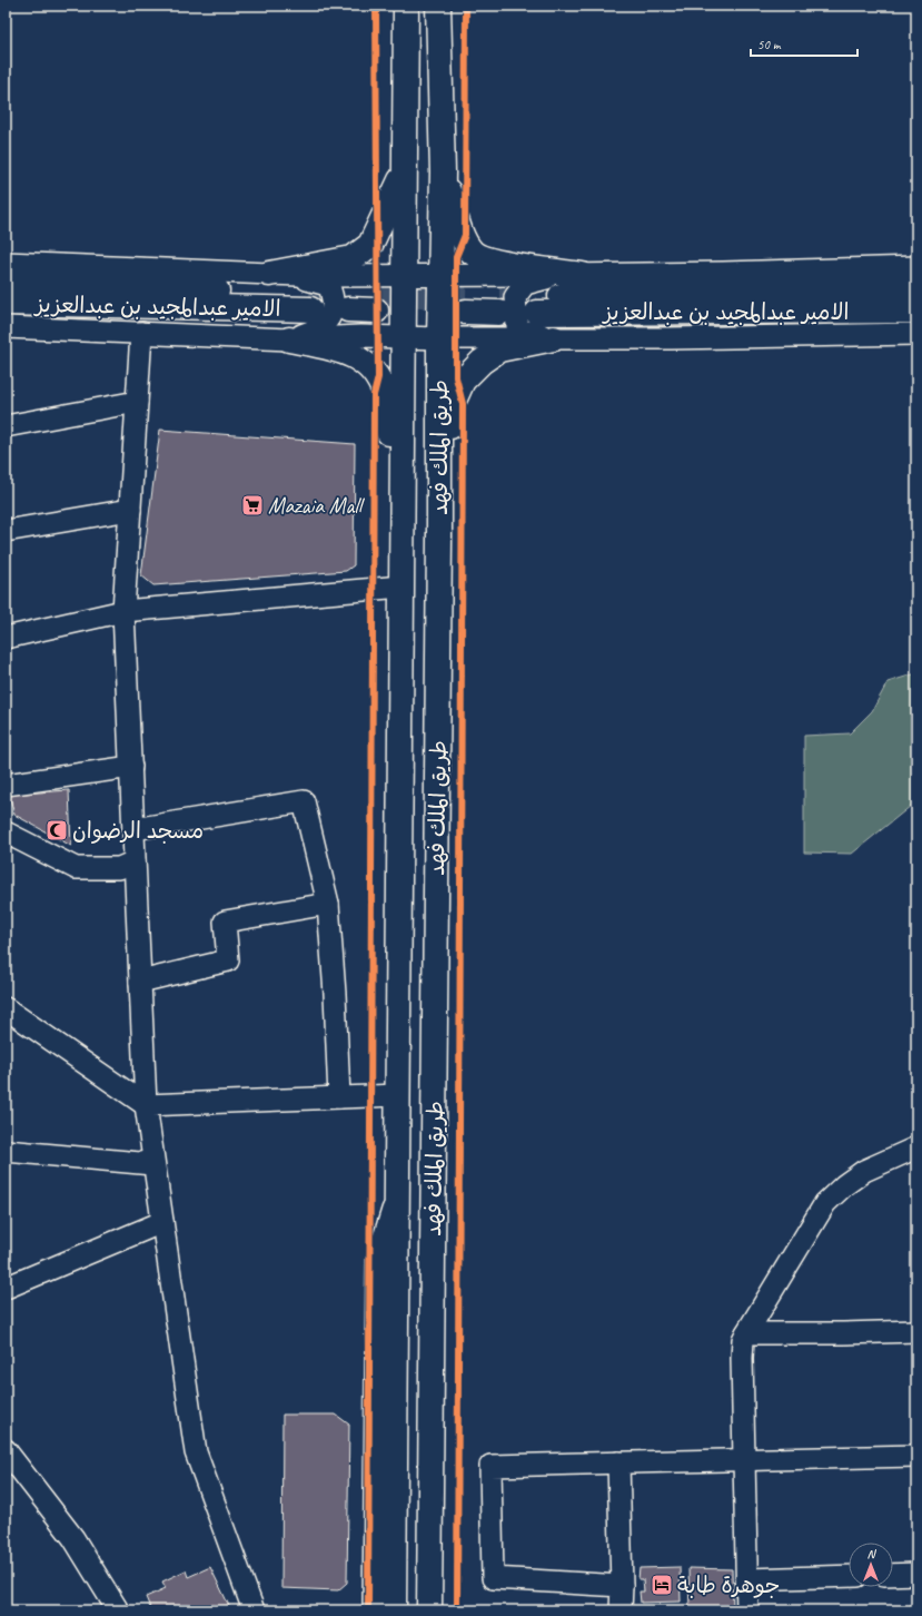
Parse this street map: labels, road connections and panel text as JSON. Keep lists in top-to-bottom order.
{
  "streets": {
    "main road": ["الامير عبدالمجيد بن عبدالعزيز", "طريق الملك فهد"]
  },
  "places": {
    "supermarket": ["Mazaia Mall"],
    "mosque": ["مسجد الرضوان"],
    "hotel": ["جوهرة طابة"]
  },
  "scale_bar": "50 m",
  "north": "top"
}
